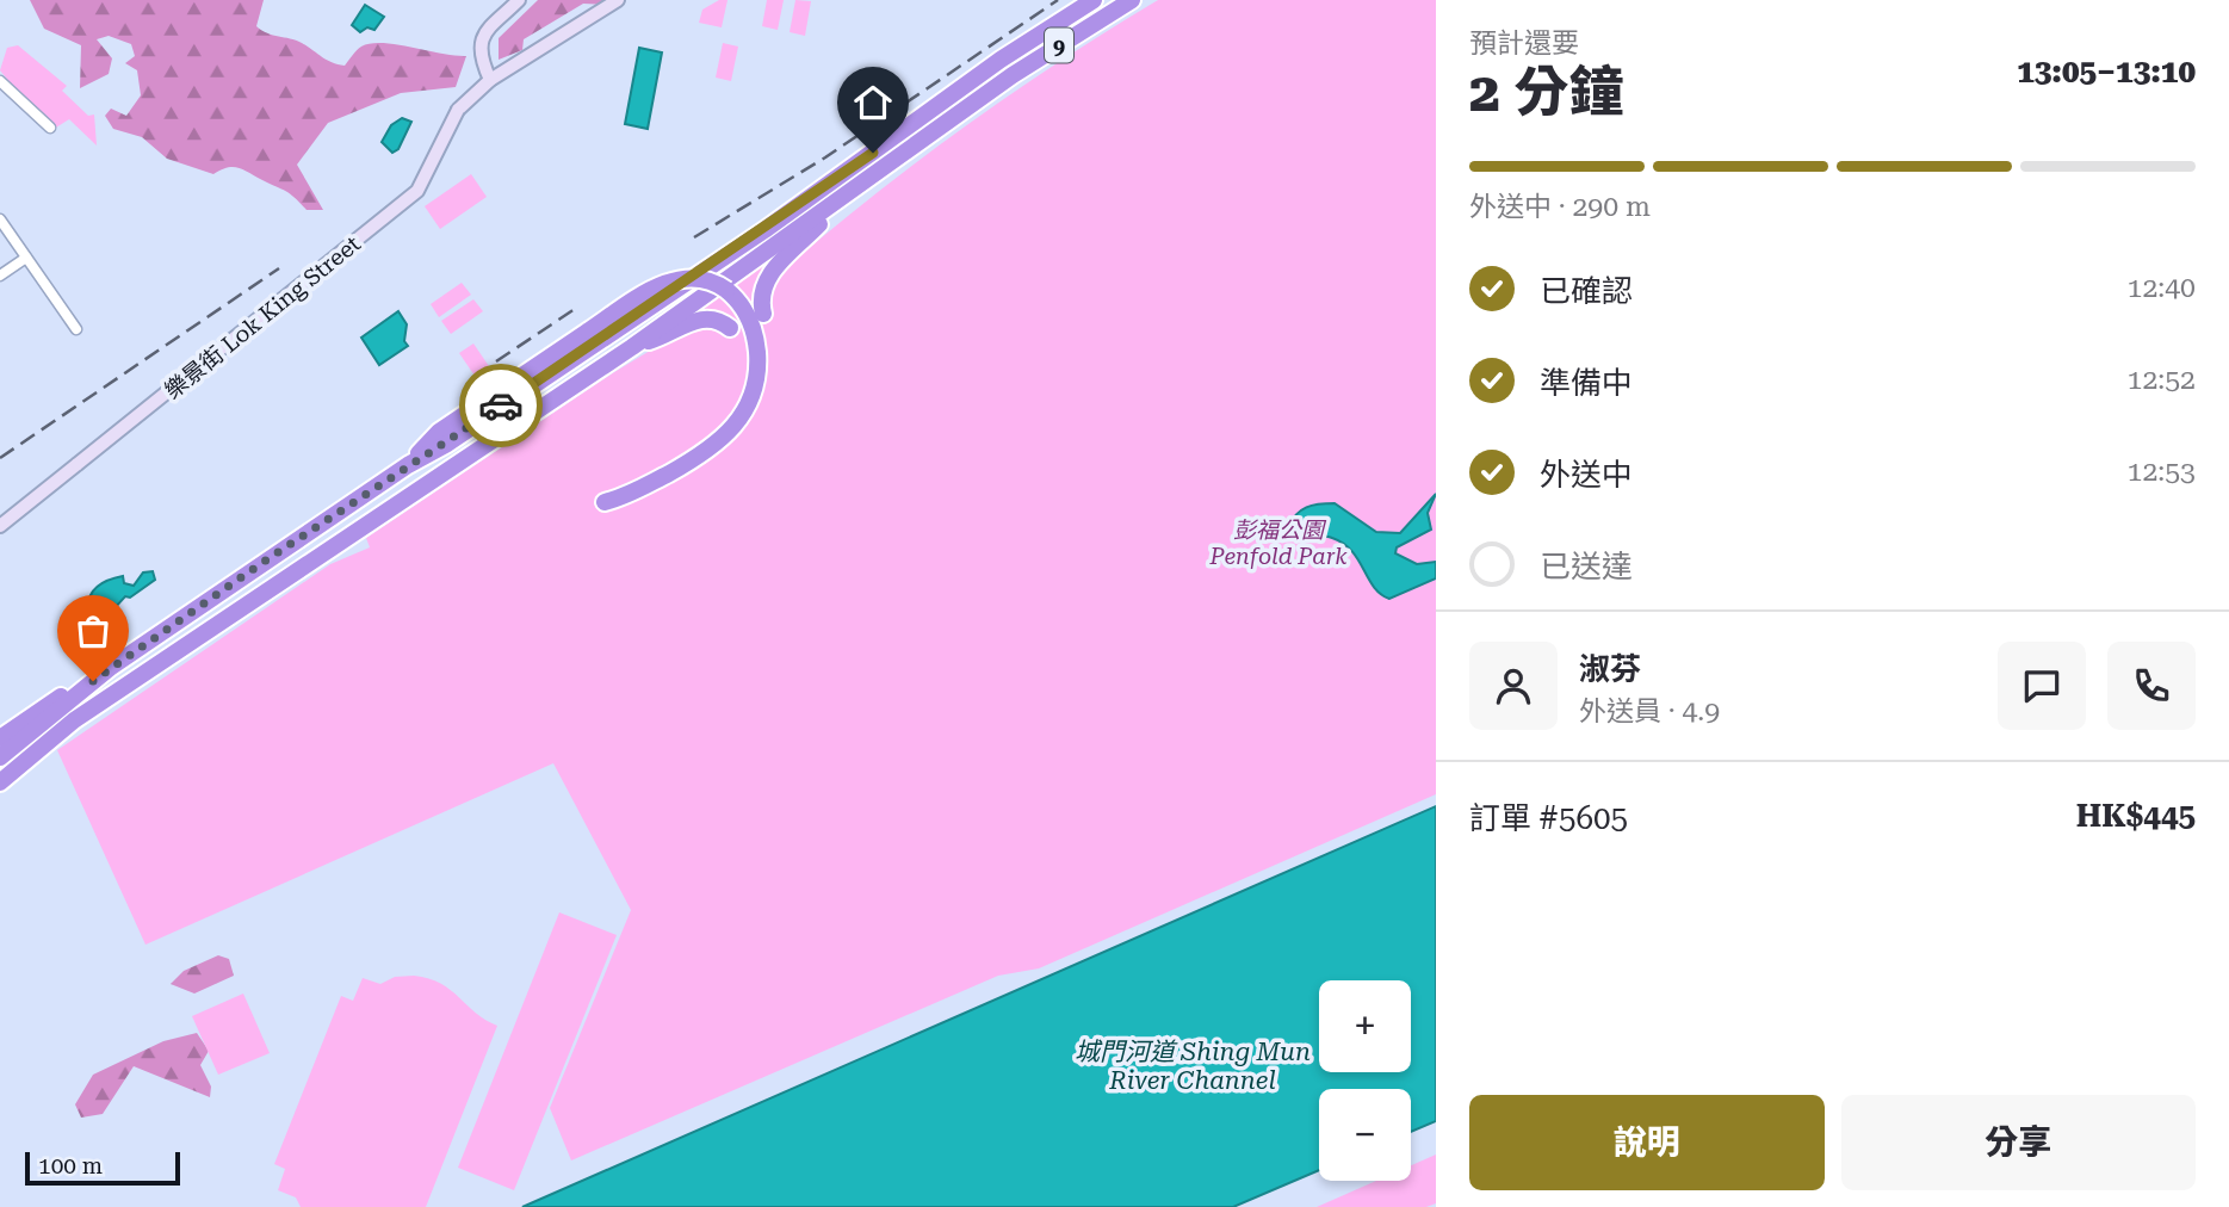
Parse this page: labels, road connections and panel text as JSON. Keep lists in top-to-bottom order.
{
  "streets": {
    "highway": ["9"],
    "street": ["樂景街 Lok King Street"]
  },
  "water": ["城門河道 Shing Mun River Channel"],
  "parks": ["彭福公園 Penfold Park"],
  "scale_bar": "100 m",
  "page": {
    "heading": ["2 分鐘", "預計還要", "13:05–13:10"],
    "panel": [
      "淑芬",
      "外送員 · 4.9",
      "訂單 #5605",
      "HK$445"
    ],
    "bar": "外送中 · 290 m",
    "list": [
      ["已確認", "12:40"],
      ["準備中", "12:52"],
      ["外送中", "12:53"],
      "已送達"
    ],
    "map_buttons": ["+", "−"],
    "buttons": ["說明", "分享"],
    "scale": "100 m"
  }
}
